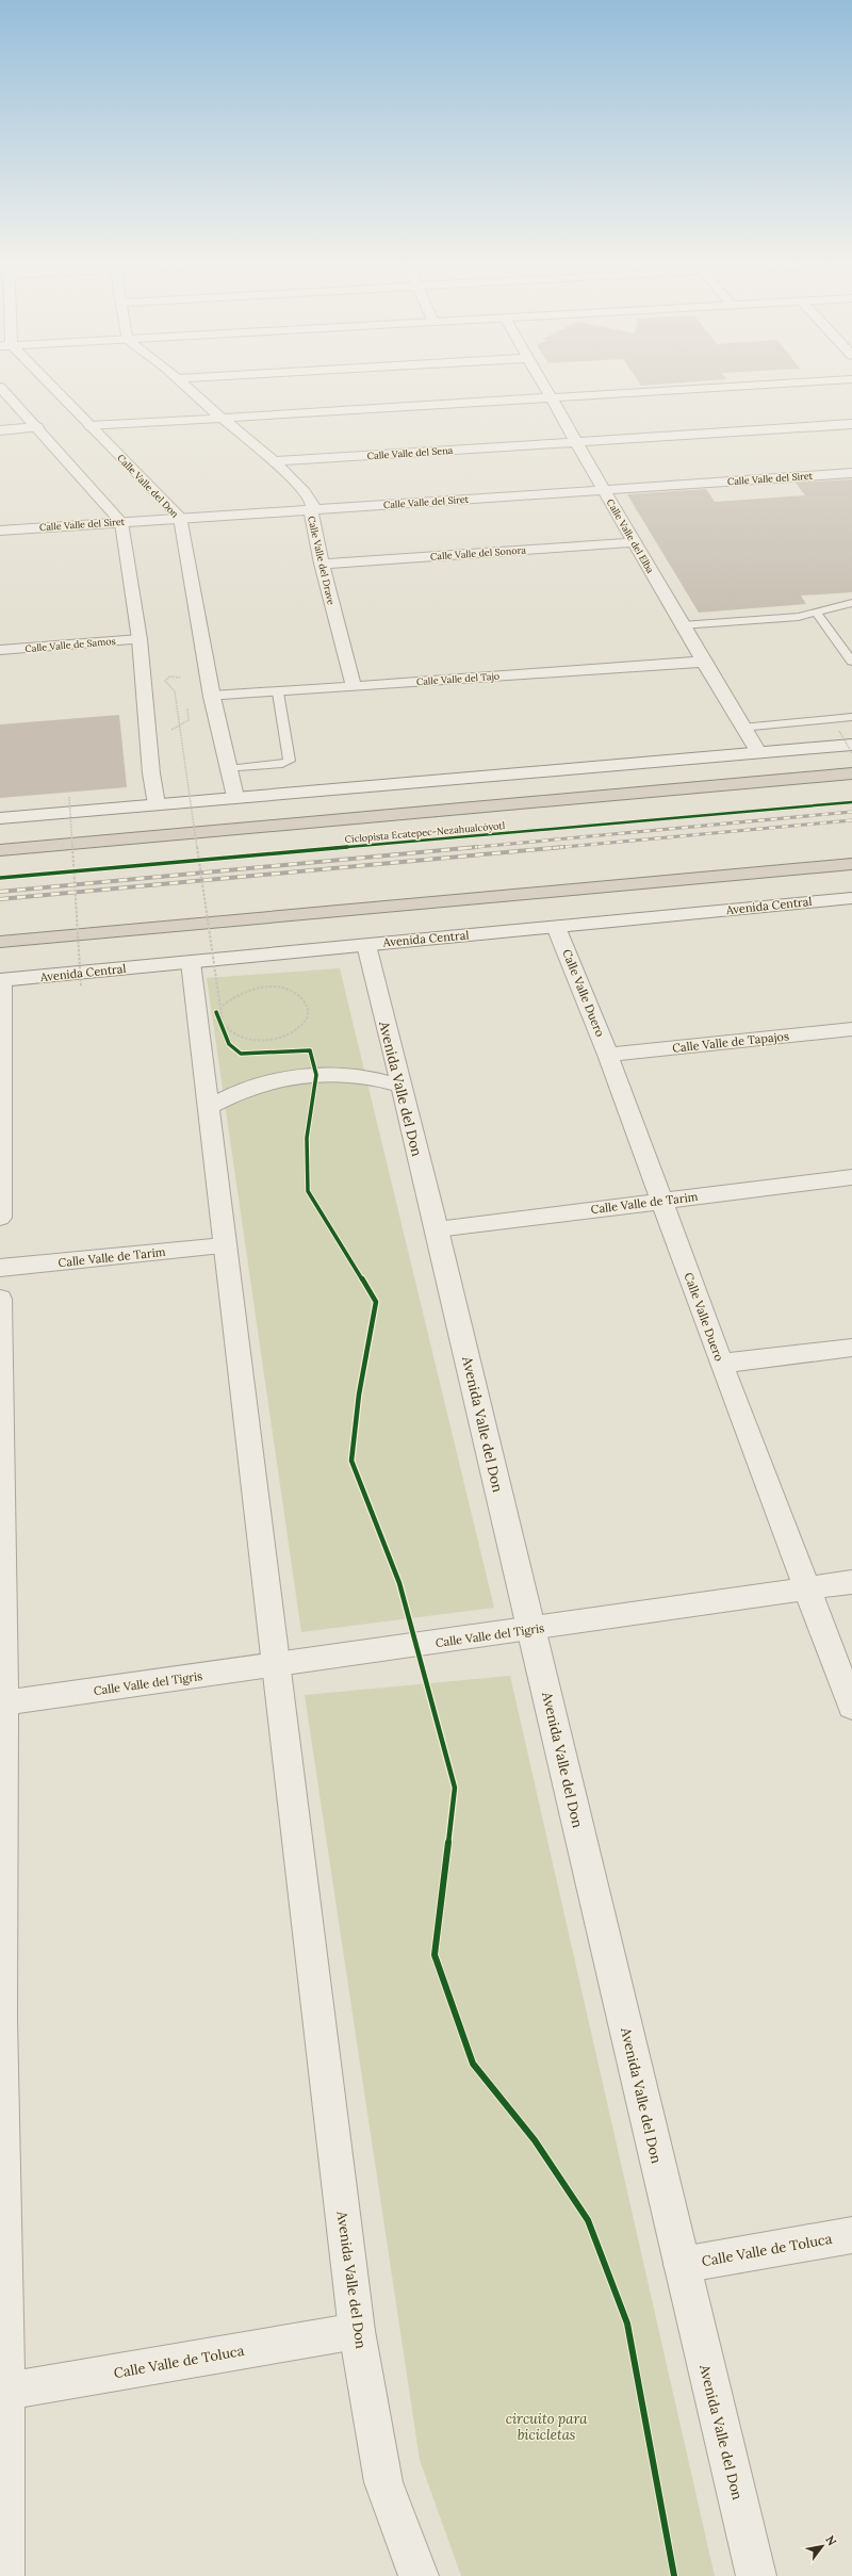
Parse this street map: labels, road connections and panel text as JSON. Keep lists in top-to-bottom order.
{
  "streets": {
    "street": [
      "Calle Valle del Sena",
      "Calle Valle del Siret",
      "Calle Valle del Don",
      "Calle Valle del Elba",
      "Calle Valle del Sonora",
      "Calle Valle del Drave",
      "Calle Valle de Samos",
      "Calle Valle del Tajo",
      "Avenida Central",
      "Calle Valle Duero",
      "Calle Valle de Tapajos",
      "Avenida Valle del Don",
      "Calle Valle de Tarim",
      "Calle Valle del Tigris",
      "Calle Valle de Toluca"
    ],
    "cycle path": ["Ciclopista Ecatepec-Nezahualcóyotl"]
  },
  "crossings": [
    ["Calle Valle del Sena", "Calle Valle del Elba"],
    ["Calle Valle del Sena", "Calle Valle del Drave"],
    ["Calle Valle del Siret", "Calle Valle del Don"],
    ["Calle Valle del Siret", "Calle Valle del Elba"],
    ["Calle Valle del Siret", "Calle Valle del Drave"],
    ["Calle Valle del Don", "Calle Valle del Tajo"],
    ["Calle Valle del Elba", "Calle Valle del Sonora"],
    ["Calle Valle del Elba", "Calle Valle del Tajo"],
    ["Calle Valle del Sonora", "Calle Valle del Drave"],
    ["Calle Valle del Drave", "Calle Valle del Tajo"],
    ["Avenida Central", "Calle Valle Duero"],
    ["Avenida Central", "Avenida Valle del Don"],
    ["Calle Valle Duero", "Calle Valle de Tapajos"],
    ["Calle Valle Duero", "Calle Valle de Tarim"],
    ["Calle Valle Duero", "Calle Valle del Tigris"],
    ["Avenida Valle del Don", "Calle Valle de Tarim"],
    ["Avenida Valle del Don", "Calle Valle del Tigris"],
    ["Avenida Valle del Don", "Calle Valle de Toluca"]
  ],
  "parks": ["circuito para bicicletas"],
  "north": "top right"
}
